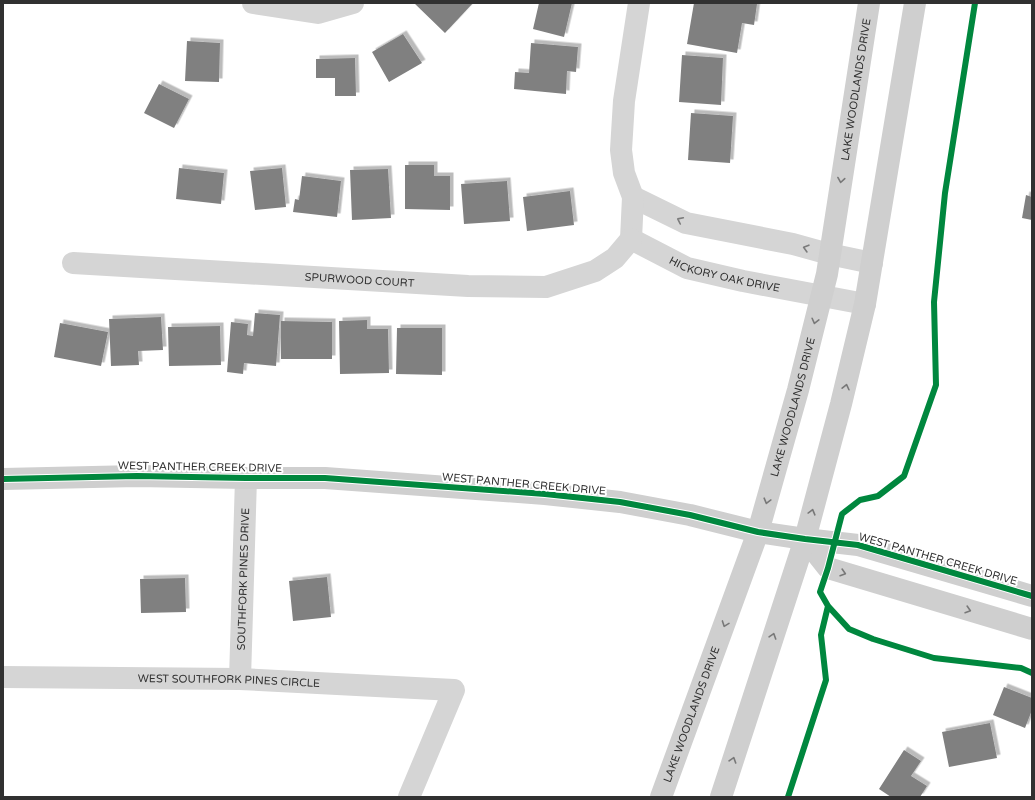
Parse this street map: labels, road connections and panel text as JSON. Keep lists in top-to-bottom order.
{
  "streets": {
    "main road": ["LAKE WOODLANDS DRIVE", "WEST PANTHER CREEK DRIVE"],
    "street": [
      "HICKORY OAK DRIVE",
      "SPURWOOD COURT",
      "SOUTHFORK PINES DRIVE",
      "WEST SOUTHFORK PINES CIRCLE"
    ]
  },
  "crossings": [
    ["LAKE WOODLANDS DRIVE", "HICKORY OAK DRIVE"],
    ["LAKE WOODLANDS DRIVE", "WEST PANTHER CREEK DRIVE"],
    ["HICKORY OAK DRIVE", "SPURWOOD COURT"],
    ["WEST PANTHER CREEK DRIVE", "SOUTHFORK PINES DRIVE"],
    ["SOUTHFORK PINES DRIVE", "WEST SOUTHFORK PINES CIRCLE"]
  ]
}
